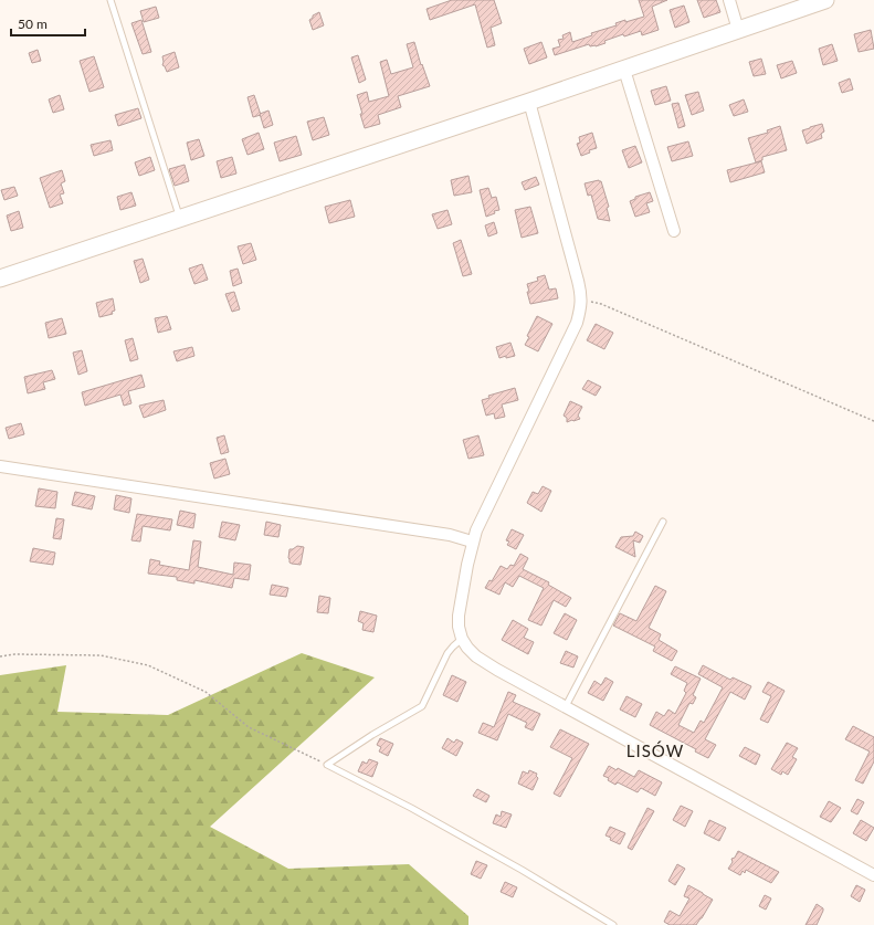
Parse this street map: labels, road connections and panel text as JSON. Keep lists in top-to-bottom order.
{
  "districts": ["LISÓW"],
  "scale_bar": "50 m"
}
